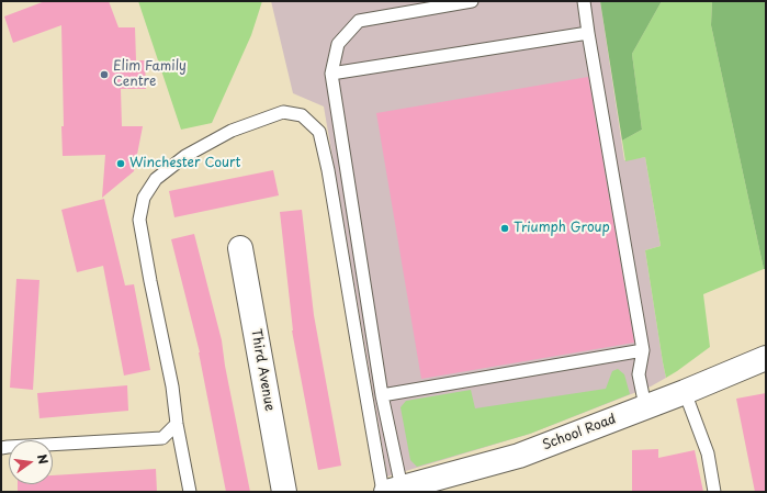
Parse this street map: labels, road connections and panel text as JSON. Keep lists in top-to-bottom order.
{
  "streets": {
    "street": ["Third Avenue", "School Road"]
  },
  "places": ["Elim Family Centre", "Winchester Court", "Triumph Group"],
  "north": "right"
}
